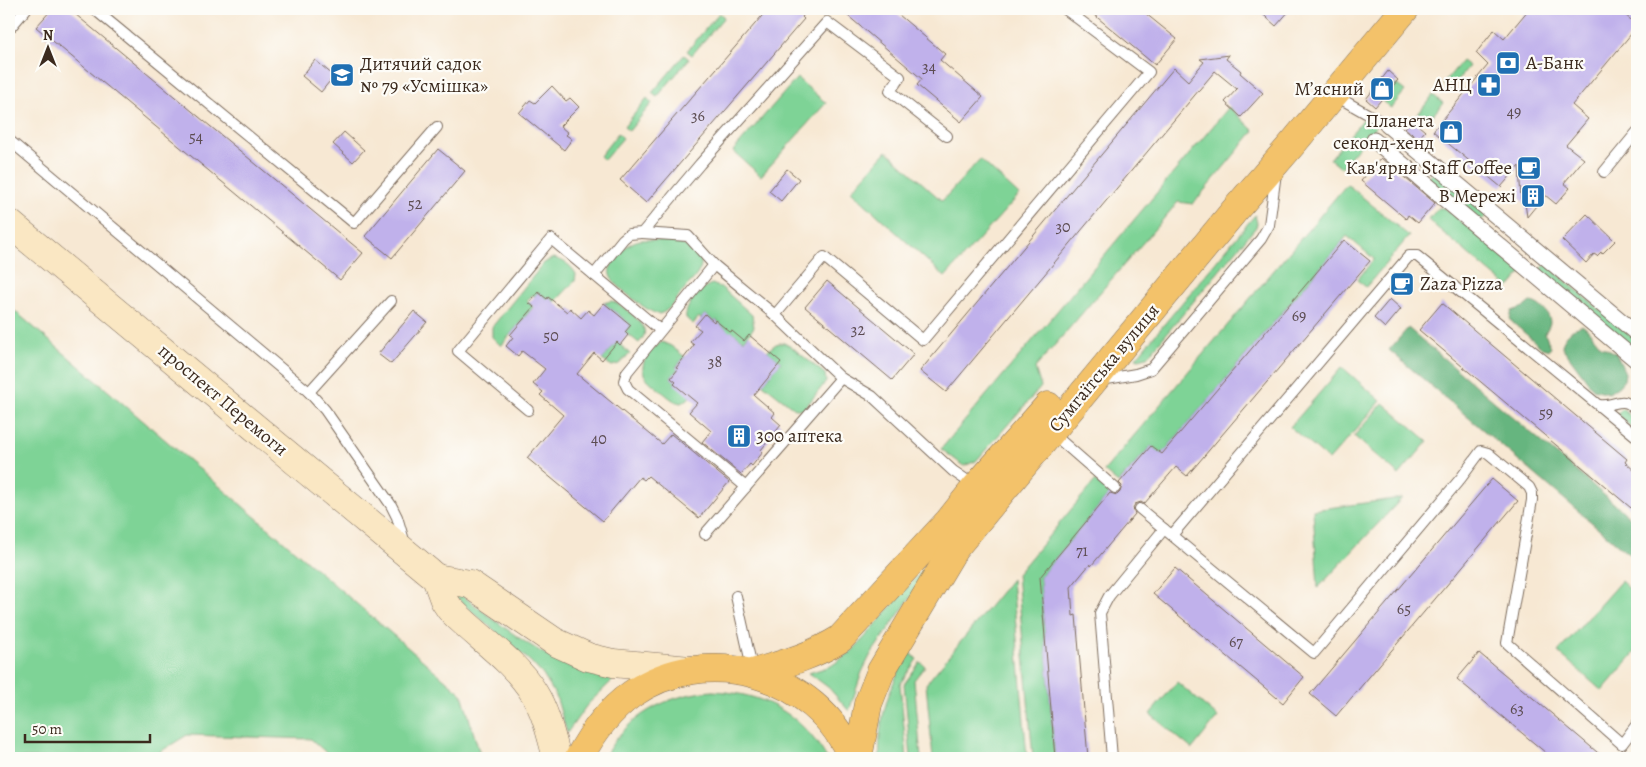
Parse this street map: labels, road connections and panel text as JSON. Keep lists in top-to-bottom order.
{
  "streets": {
    "main road": ["Сумгаїтська вулиця", "проспект Перемоги"]
  },
  "places": {
    "bank": ["А-Банк"],
    "school or university": ["Дитячий садок № 79 «Усмішка»"],
    "pharmacy": ["АНЦ"],
    "shop": ["М’ясний", "Планета секонд-хенд"],
    "cafe": ["Кав'ярня Staff Coffee", "Zaza Pizza"],
    "building": ["В Мережі", "300 аптека"]
  },
  "house_numbers": [
    "34",
    "49",
    "36",
    "54",
    "52",
    "30",
    "69",
    "32",
    "50",
    "38",
    "59",
    "40",
    "71",
    "65",
    "67",
    "63"
  ],
  "scale_bar": "50 m",
  "north": "top"
}
